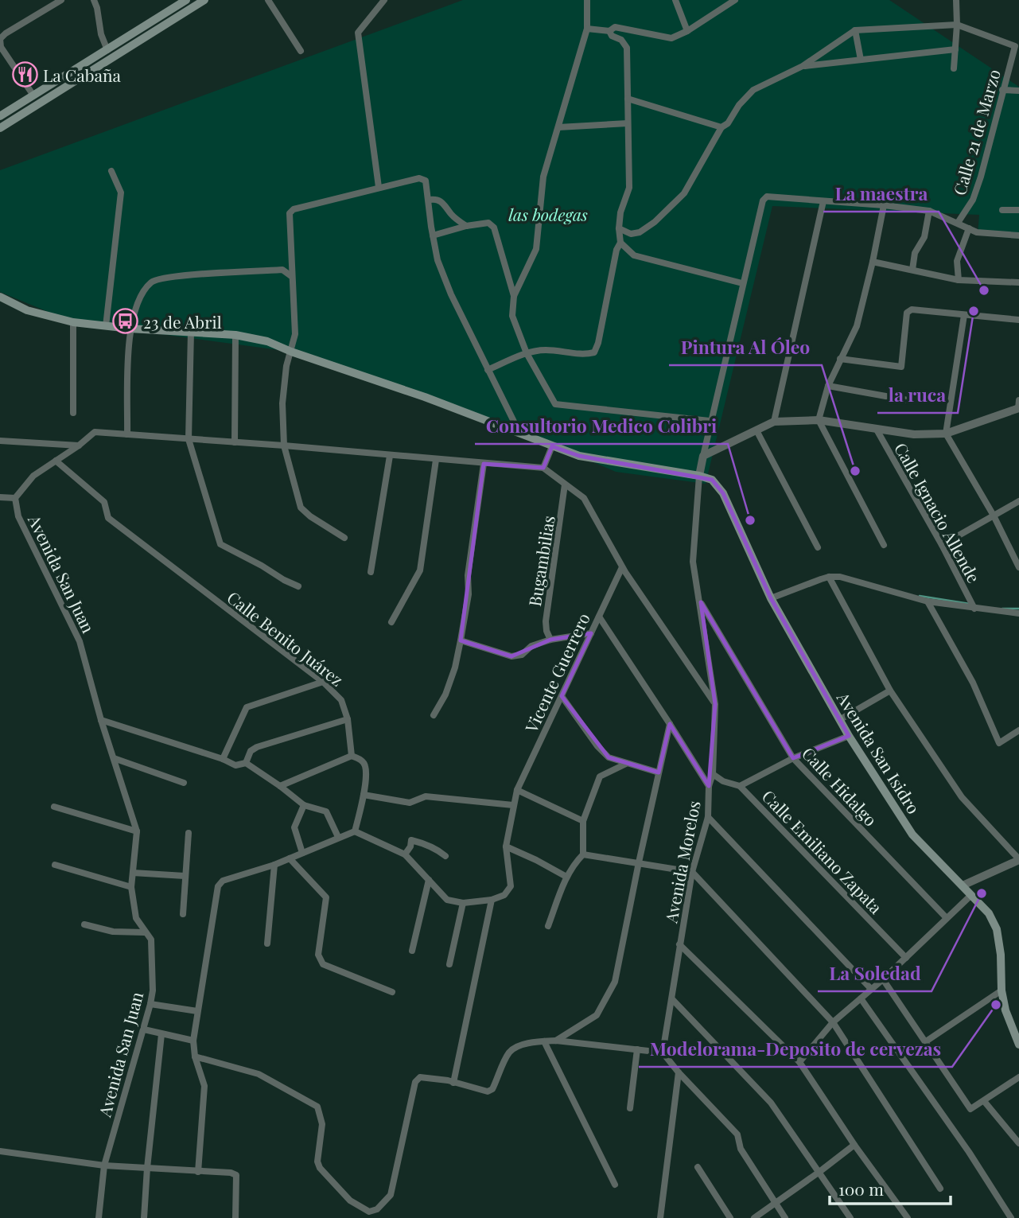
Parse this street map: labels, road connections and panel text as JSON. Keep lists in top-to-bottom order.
{
  "streets": {
    "main road": ["Avenida San Isidro"],
    "street": [
      "Calle 21 de Marzo",
      "Calle Ignacio Allende",
      "Bugambilias",
      "Avenida San Juan",
      "Calle Benito Juárez",
      "Vicente Guerrero",
      "Calle Hidalgo",
      "Calle Emiliano Zapata",
      "Avenida Morelos"
    ]
  },
  "crossings": [
    ["Avenida San Juan", "Calle Benito Juárez"],
    ["Avenida San Isidro", "Avenida Morelos"],
    ["Calle Hidalgo", "Avenida Morelos"],
    ["Calle Emiliano Zapata", "Avenida Morelos"]
  ],
  "parks": ["las bodegas"],
  "places": {
    "restaurant": ["La Cabaña"],
    "other": [
      "La maestra",
      "la ruca",
      "Pintura Al Óleo",
      "Consultorio Medico Colibri",
      "La Soledad",
      "Modelorama-Deposito de cervezas"
    ],
    "bus stop": ["23 de Abril"]
  },
  "scale_bar": "100 m"
}
